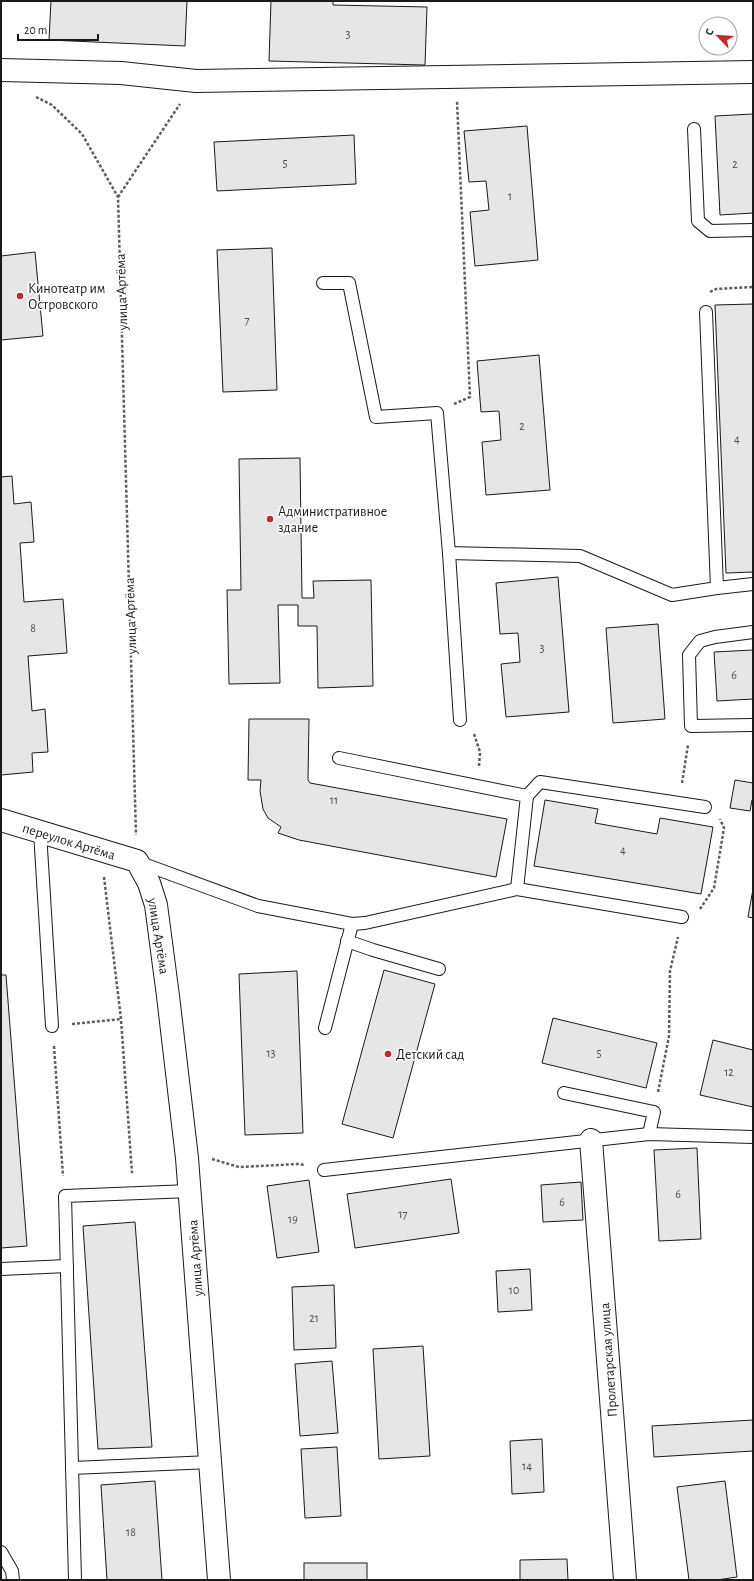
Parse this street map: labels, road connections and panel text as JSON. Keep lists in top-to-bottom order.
{
  "streets": {
    "street": ["улица Артёма", "переулок Артёма", "Пролетарская улица"]
  },
  "crossings": [
    ["улица Артёма", "переулок Артёма"]
  ],
  "places": ["Кинотеатр им Островского", "Административное здание", "Детский сад"],
  "house_numbers": [
    "3",
    "5",
    "2",
    "1",
    "7",
    "2",
    "4",
    "8",
    "3",
    "6",
    "11",
    "4",
    "13",
    "5",
    "12",
    "6",
    "6",
    "17",
    "19",
    "10",
    "21",
    "14",
    "18"
  ],
  "scale_bar": "20 m",
  "north": "top left"
}
